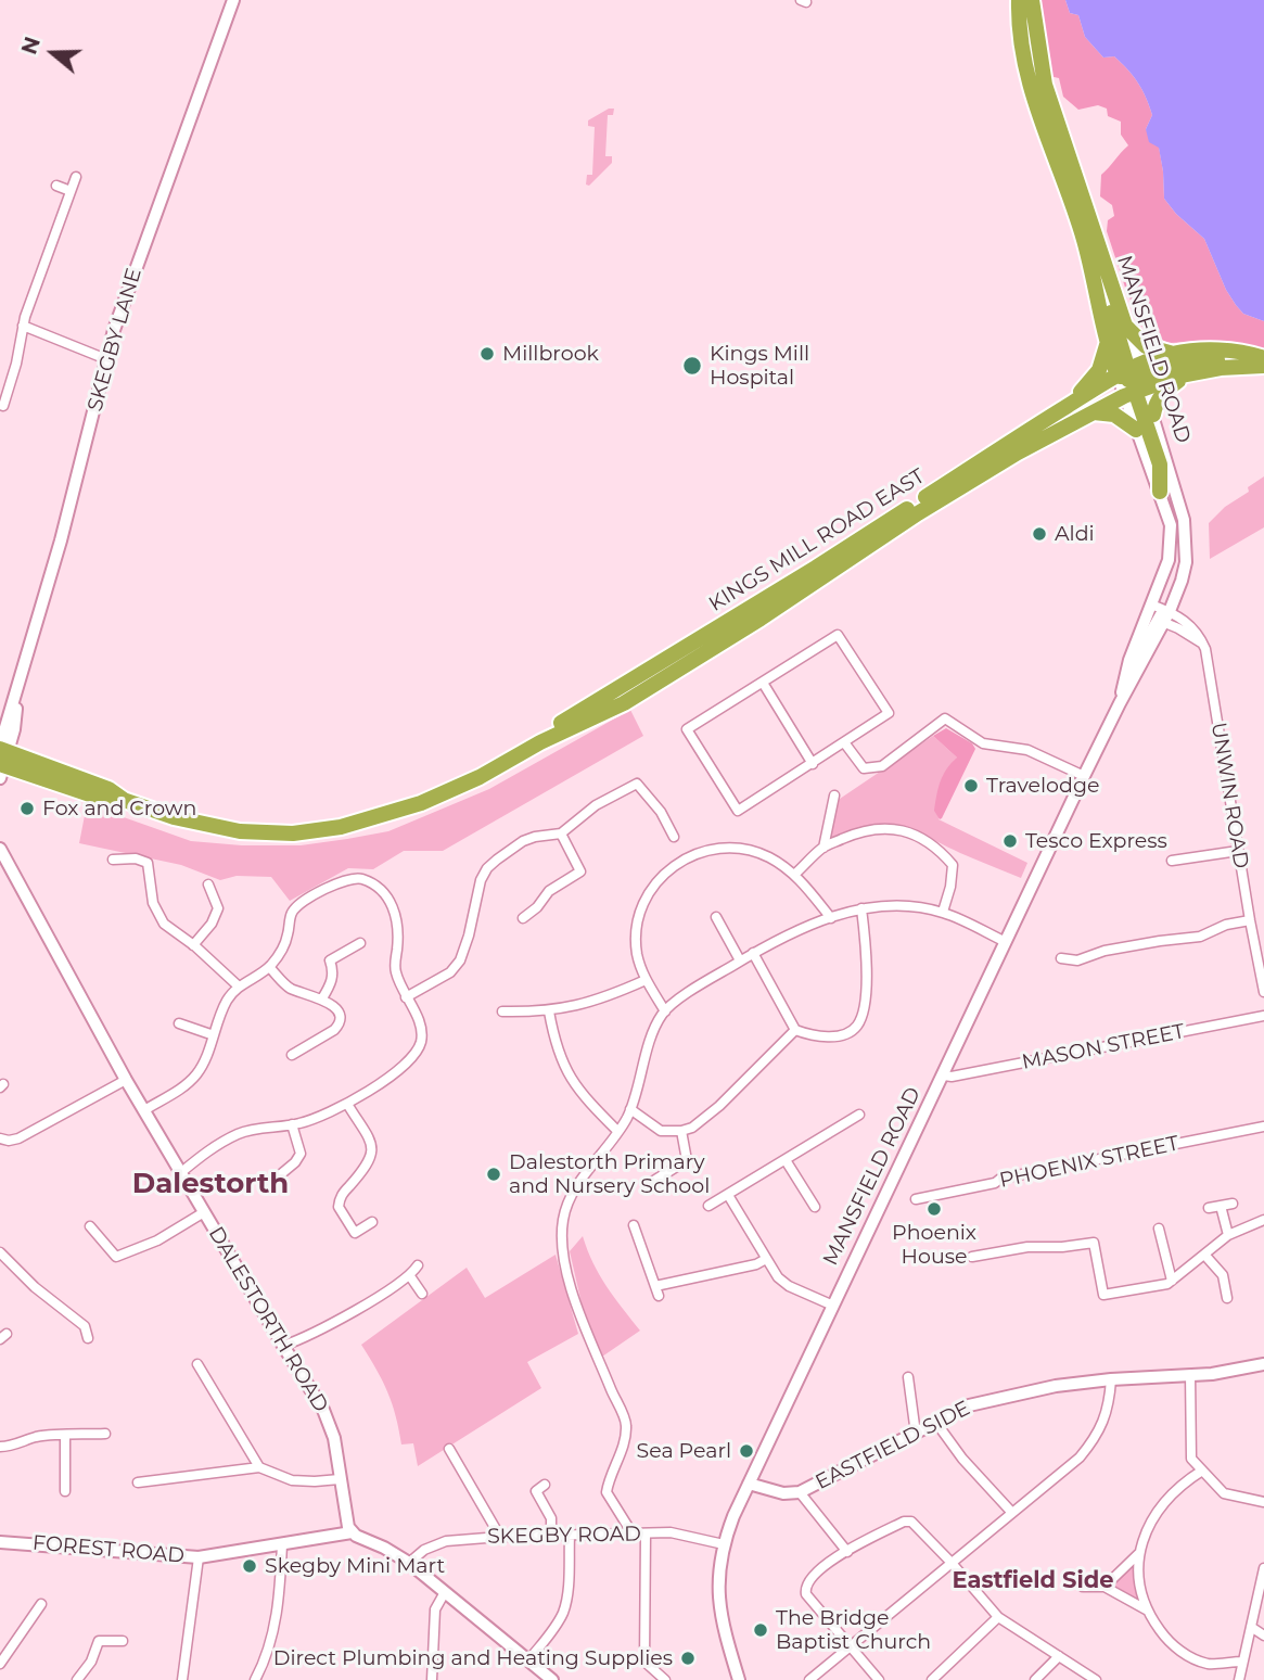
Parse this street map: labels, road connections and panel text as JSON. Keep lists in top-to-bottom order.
{
  "streets": {
    "highway": ["MANSFIELD ROAD", "KINGS MILL ROAD EAST"],
    "main road": [
      "SKEGBY LANE",
      "DALESTORTH ROAD",
      "EASTFIELD SIDE",
      "FOREST ROAD"
    ],
    "street": [
      "UNWIN ROAD",
      "MASON STREET",
      "PHOENIX STREET",
      "SKEGBY ROAD"
    ]
  },
  "crossings": [
    ["SKEGBY LANE", "KINGS MILL ROAD EAST"],
    ["MANSFIELD ROAD", "KINGS MILL ROAD EAST"],
    ["MANSFIELD ROAD", "UNWIN ROAD"],
    ["MANSFIELD ROAD", "MASON STREET"],
    ["MANSFIELD ROAD", "EASTFIELD SIDE"],
    ["MANSFIELD ROAD", "SKEGBY ROAD"],
    ["DALESTORTH ROAD", "FOREST ROAD"]
  ],
  "districts": ["Dalestorth", "Eastfield Side"],
  "places": [
    "Millbrook",
    "Kings Mill Hospital",
    "Aldi",
    "Travelodge",
    "Fox and Crown",
    "Tesco Express",
    "Dalestorth Primary and Nursery School",
    "Phoenix House",
    "Sea Pearl",
    "Skegby Mini Mart",
    "The Bridge Baptist Church",
    "Direct Plumbing and Heating Supplies"
  ],
  "north": "left"
}
